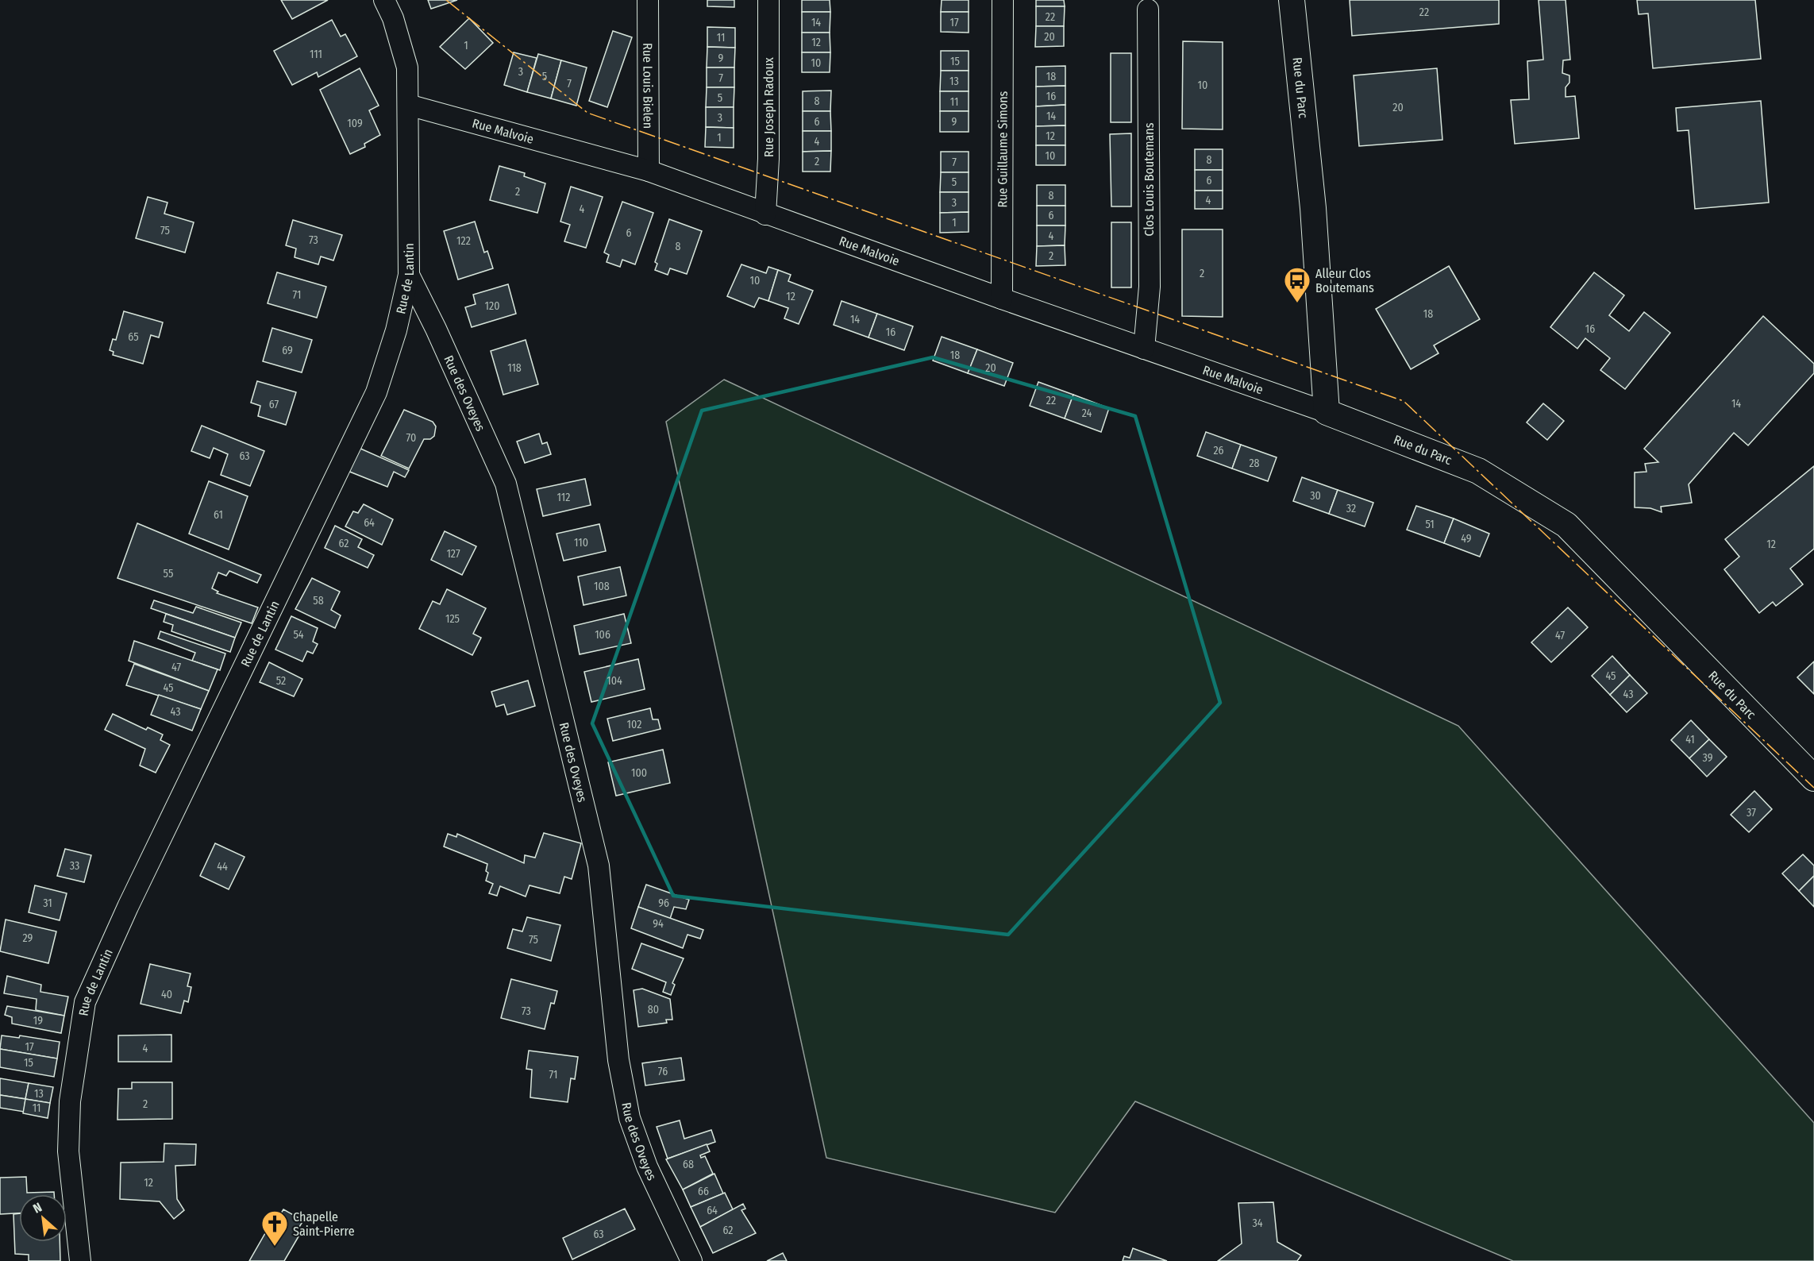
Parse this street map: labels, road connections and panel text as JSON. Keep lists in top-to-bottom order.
{
  "streets": {
    "street": [
      "Rue Louis Bielen",
      "Rue du Parc",
      "Rue Joseph Radoux",
      "Rue Malvoie",
      "Rue Guillaume Simons",
      "Clos Louis Boutemans",
      "Rue de Lantin",
      "Rue des Oveyes"
    ]
  },
  "crossings": [
    ["Rue Louis Bielen", "Rue Malvoie"],
    ["Rue du Parc", "Rue Malvoie"],
    ["Rue Joseph Radoux", "Rue Malvoie"],
    ["Rue Malvoie", "Rue Guillaume Simons"],
    ["Rue Malvoie", "Clos Louis Boutemans"],
    ["Rue Malvoie", "Rue de Lantin"],
    ["Rue de Lantin", "Rue des Oveyes"]
  ],
  "places": {
    "bus stop": ["Alleur Clos Boutemans"],
    "church": ["Chapelle Saint-Pierre"]
  },
  "house_numbers": [
    "22",
    "22",
    "14",
    "17",
    "20",
    "11",
    "12",
    "1",
    "111",
    "9",
    "15",
    "10",
    "3",
    "5",
    "18",
    "7",
    "13",
    "7",
    "10",
    "16",
    "5",
    "8",
    "11",
    "20",
    "14",
    "3",
    "6",
    "9",
    "109",
    "12",
    "1",
    "4",
    "10",
    "8",
    "2",
    "7",
    "6",
    "5",
    "2",
    "8",
    "4",
    "3",
    "4",
    "6",
    "1",
    "75",
    "6",
    "4",
    "73",
    "122",
    "8",
    "2",
    "2",
    "10",
    "71",
    "12",
    "120",
    "18",
    "14",
    "16",
    "16",
    "65",
    "69",
    "18",
    "118",
    "20",
    "22",
    "14",
    "67",
    "24",
    "70",
    "26",
    "63",
    "28",
    "30",
    "112",
    "32",
    "61",
    "64",
    "51",
    "49",
    "110",
    "62",
    "12",
    "127",
    "55",
    "108",
    "58",
    "125",
    "54",
    "106",
    "47",
    "47",
    "45",
    "52",
    "104",
    "45",
    "43",
    "43",
    "102",
    "41",
    "39",
    "100",
    "37",
    "33",
    "44",
    "31",
    "96",
    "94",
    "29",
    "75",
    "40",
    "80",
    "73",
    "19",
    "17",
    "4",
    "15",
    "76",
    "71",
    "13",
    "2",
    "11",
    "68",
    "12",
    "66",
    "64",
    "34",
    "62",
    "63"
  ],
  "north": "top left"
}
